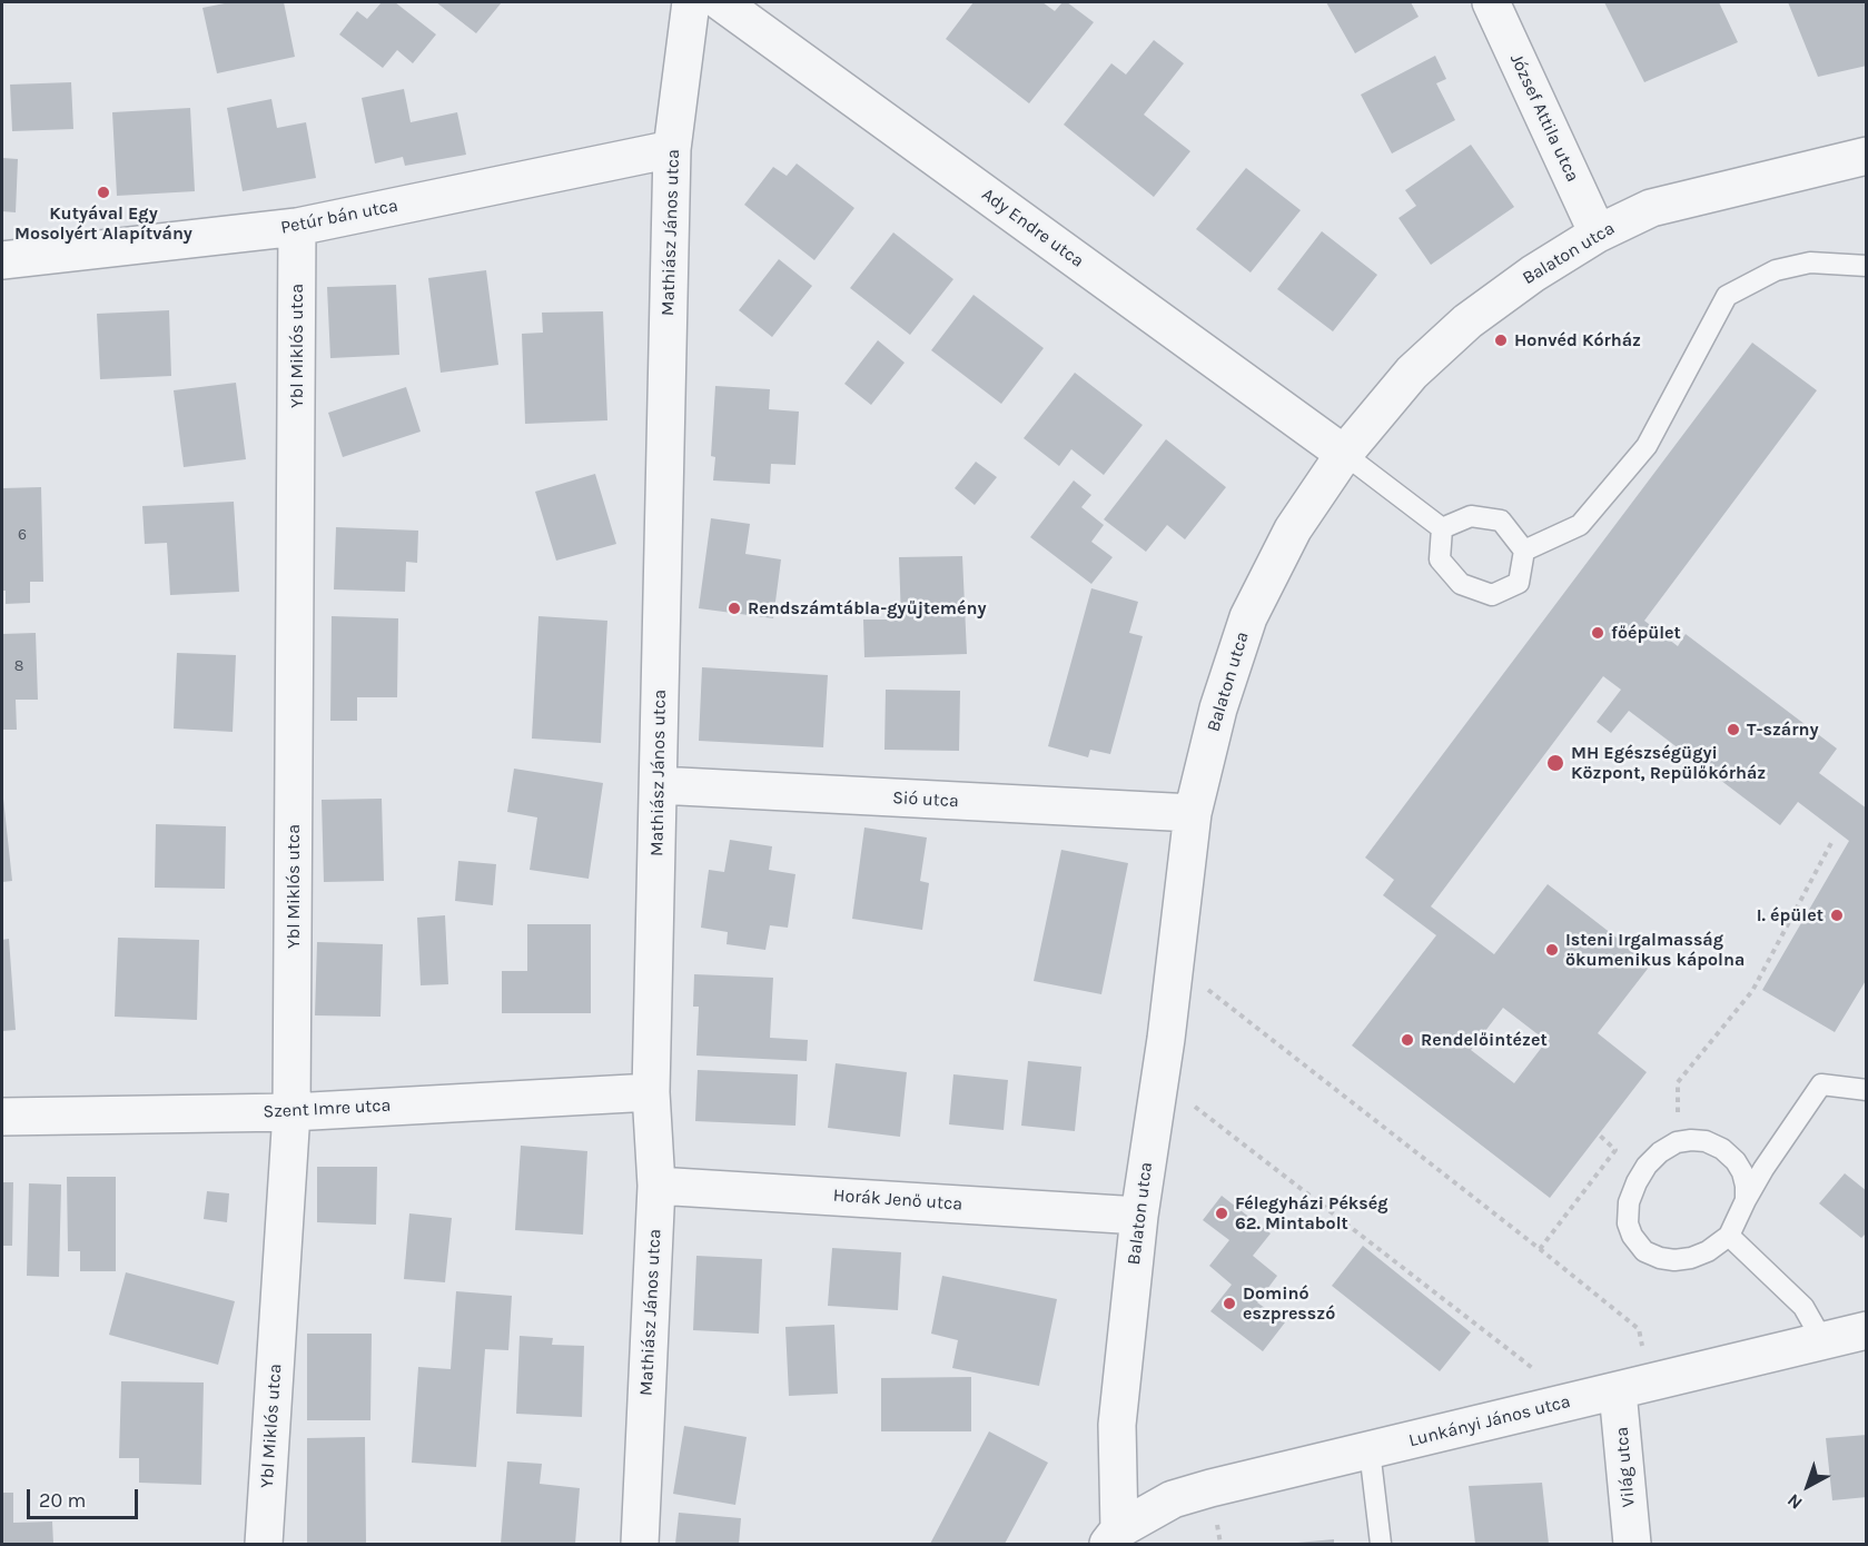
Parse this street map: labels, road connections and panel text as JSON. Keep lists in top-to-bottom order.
{
  "streets": {
    "street": [
      "József Attila utca",
      "Petúr bán utca",
      "Ady Endre utca",
      "Mathiász János utca",
      "Balaton utca",
      "Ybl Miklós utca",
      "Sió utca",
      "Szent Imre utca",
      "Horák Jenő utca",
      "Lunkányi János utca",
      "Világ utca"
    ]
  },
  "crossings": [
    ["József Attila utca", "Balaton utca"],
    ["Petúr bán utca", "Mathiász János utca"],
    ["Petúr bán utca", "Ybl Miklós utca"],
    ["Ady Endre utca", "Balaton utca"],
    ["Mathiász János utca", "Sió utca"],
    ["Mathiász János utca", "Szent Imre utca"],
    ["Mathiász János utca", "Horák Jenő utca"],
    ["Balaton utca", "Sió utca"],
    ["Balaton utca", "Horák Jenő utca"],
    ["Balaton utca", "Lunkányi János utca"],
    ["Ybl Miklós utca", "Szent Imre utca"],
    ["Lunkányi János utca", "Világ utca"]
  ],
  "places": [
    "Kutyával Egy Mosolyért Alapítvány",
    "Honvéd Kórház",
    "Rendszámtábla-gyűjtemény",
    "főépület",
    "T-szárny",
    "MH Egészségügyi Központ, Repülőkórház",
    "I. épület",
    "Isteni Irgalmasság ökumenikus kápolna",
    "Rendelőintézet",
    "Félegyházi Pékség 62. Mintabolt",
    "Dominó eszpresszó"
  ],
  "house_numbers": ["6", "8"],
  "scale_bar": "20 m",
  "north": "bottom left"
}
